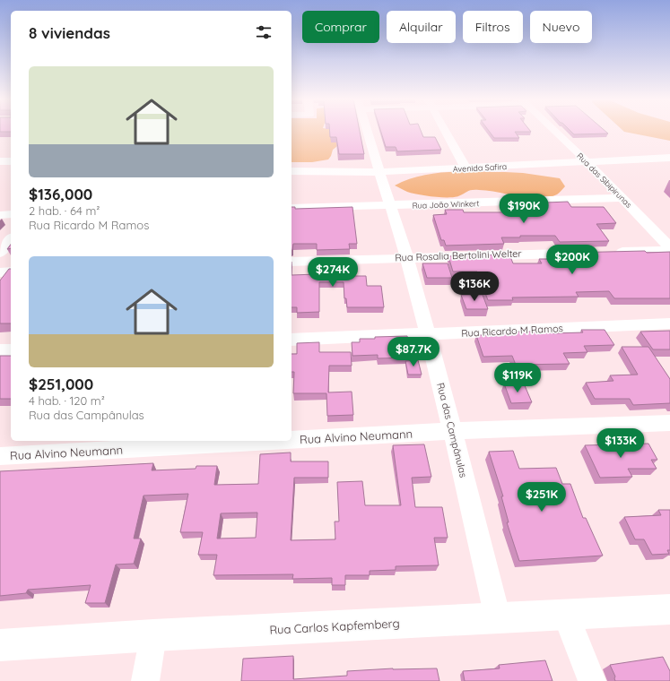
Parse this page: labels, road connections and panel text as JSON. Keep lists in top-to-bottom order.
{
  "streets": {
    "street": [
      "Avenida Safira",
      "Rua das Sibipirunas",
      "Rua João Winkert",
      "Rua Rosalia Bertolini Welter",
      "Rua Ricardo M Ramos",
      "Rua das Campânulas",
      "Rua Alvino Neumann",
      "Rua Carlos Kapfemberg"
    ]
  },
  "crossings": [
    ["Avenida Safira", "Rua das Sibipirunas"],
    ["Avenida Safira", "Rua das Campânulas"],
    ["Rua das Sibipirunas", "Rua João Winkert"],
    ["Rua João Winkert", "Rua das Campânulas"],
    ["Rua Rosalia Bertolini Welter", "Rua das Campânulas"],
    ["Rua Ricardo M Ramos", "Rua das Campânulas"],
    ["Rua das Campânulas", "Rua Alvino Neumann"],
    ["Rua das Campânulas", "Rua Carlos Kapfemberg"]
  ],
  "page": {
    "chip": [
      "Comprar",
      "Alquilar",
      "Filtros",
      "Nuevo"
    ],
    "heading": "8 viviendas",
    "list": [
      {
        "name": "$136,000",
        "note": "2 hab. · 64 m² · Rua Ricardo M Ramos"
      },
      {
        "name": "$251,000",
        "note": "4 hab. · 120 m² · Rua das Campânulas"
      }
    ],
    "price": [
      "$190K",
      "$200K",
      "$274K",
      "$136K",
      "$87.7K",
      "$119K",
      "$133K",
      "$251K"
    ]
  }
}
